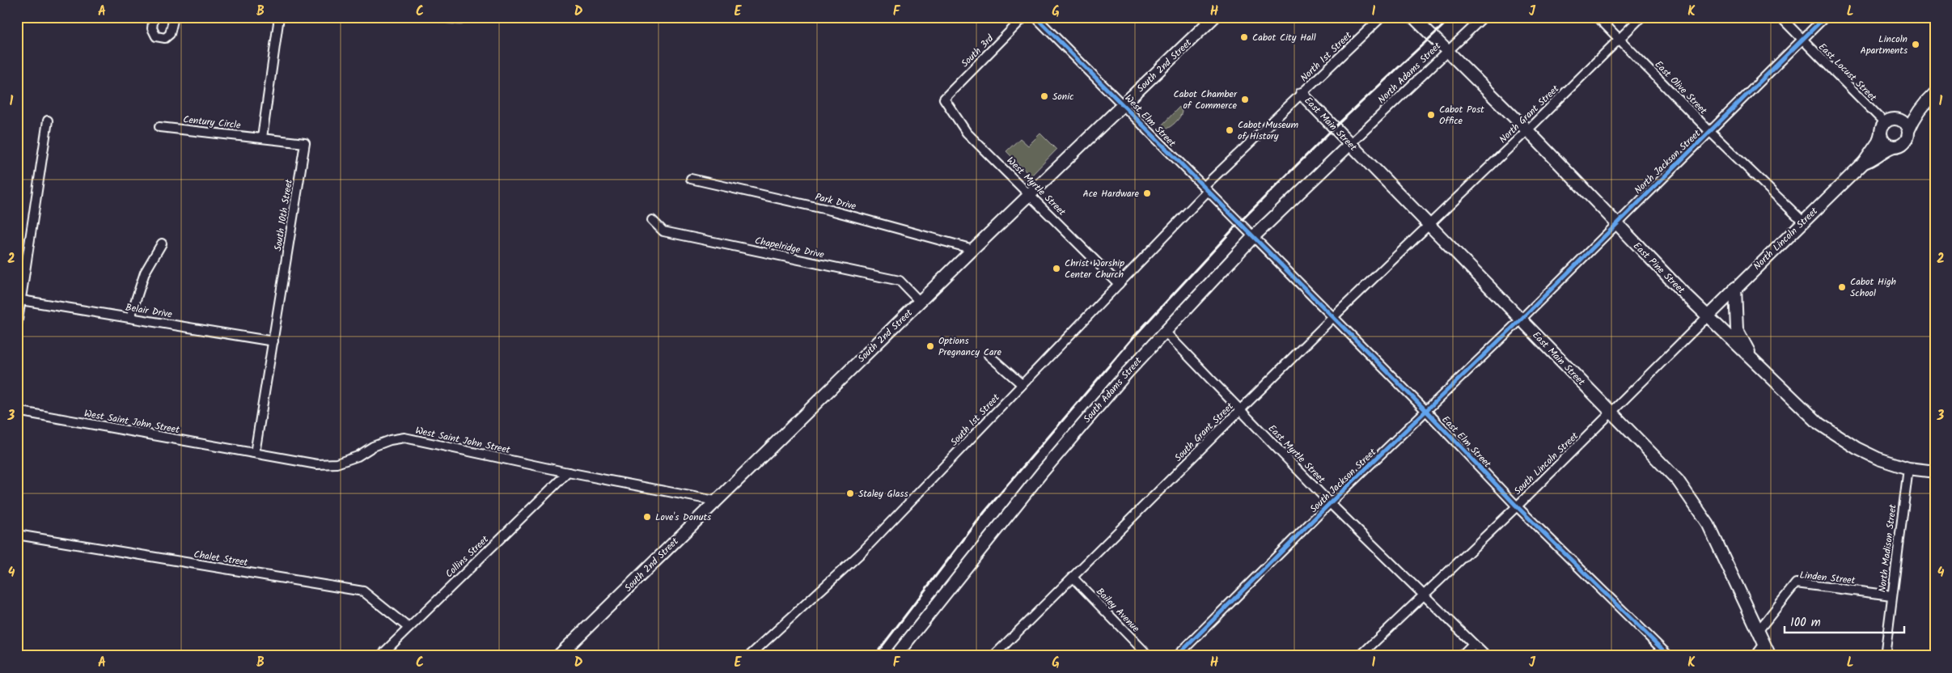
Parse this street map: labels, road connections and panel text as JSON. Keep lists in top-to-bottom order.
{
  "streets": {
    "street": [
      "South 3rd",
      "North 1st Street",
      "South 2nd Street",
      "East Locust Street",
      "North Adams Street",
      "East Olive Street",
      "North Grant Street",
      "West Elm Street",
      "Century Circle",
      "East Main Street",
      "North Jackson Street",
      "West Myrtle Street",
      "Park Drive",
      "South 10th Street",
      "North Lincoln Street",
      "Chapelridge Drive",
      "East Pine Street",
      "Belair Drive",
      "South Adams Street",
      "South 1st Street",
      "West Saint John Street",
      "South Grant Street",
      "East Elm Street",
      "East Myrtle Street",
      "South Lincoln Street",
      "South Jackson Street",
      "North Madison Street",
      "Collins Street",
      "Chalet Street",
      "Linden Street",
      "Bailey Avenue"
    ]
  },
  "crossings": [
    ["South 3rd", "West Myrtle Street"],
    ["North 1st Street", "East Main Street"],
    ["North 1st Street", "South 1st Street"],
    ["South 2nd Street", "West Elm Street"],
    ["South 2nd Street", "West Myrtle Street"],
    ["South 2nd Street", "Park Drive"],
    ["South 2nd Street", "Chapelridge Drive"],
    ["South 2nd Street", "West Saint John Street"],
    ["East Locust Street", "North Jackson Street"],
    ["East Locust Street", "North Lincoln Street"],
    ["North Adams Street", "East Main Street"],
    ["North Adams Street", "East Pine Street"],
    ["North Adams Street", "South Adams Street"],
    ["East Olive Street", "North Grant Street"],
    ["East Olive Street", "North Jackson Street"],
    ["East Olive Street", "North Lincoln Street"],
    ["North Grant Street", "East Main Street"],
    ["North Grant Street", "East Pine Street"],
    ["North Grant Street", "South Grant Street"],
    ["West Elm Street", "South Adams Street"],
    ["West Elm Street", "South 1st Street"],
    ["West Elm Street", "East Elm Street"],
    ["Century Circle", "South 10th Street"],
    ["East Main Street", "North Jackson Street"],
    ["East Main Street", "South Adams Street"],
    ["East Main Street", "South 1st Street"],
    ["East Main Street", "South Grant Street"],
    ["East Main Street", "South Lincoln Street"],
    ["East Main Street", "South Jackson Street"],
    ["East Main Street", "Linden Street"],
    ["North Jackson Street", "East Pine Street"],
    ["North Jackson Street", "South Jackson Street"],
    ["West Myrtle Street", "South 1st Street"],
    ["South 10th Street", "Belair Drive"],
    ["South 10th Street", "West Saint John Street"],
    ["North Lincoln Street", "East Pine Street"],
    ["North Lincoln Street", "South Lincoln Street"],
    ["East Pine Street", "South Lincoln Street"],
    ["East Pine Street", "North Madison Street"],
    ["South Adams Street", "East Elm Street"],
    ["South Adams Street", "East Myrtle Street"],
    ["West Saint John Street", "Collins Street"],
    ["South Grant Street", "East Elm Street"],
    ["South Grant Street", "East Myrtle Street"],
    ["South Grant Street", "Bailey Avenue"],
    ["East Elm Street", "South Lincoln Street"],
    ["East Elm Street", "South Jackson Street"],
    ["East Myrtle Street", "South Lincoln Street"],
    ["East Myrtle Street", "South Jackson Street"],
    ["North Madison Street", "Linden Street"],
    ["Collins Street", "Chalet Street"]
  ],
  "places": [
    "Cabot City Hall",
    "Lincoln Apartments",
    "Sonic",
    "Cabot Chamber of Commerce",
    "Cabot Post Office",
    "Cabot Museum of History",
    "Ace Hardware",
    "Christ Worship Center Church",
    "Cabot High School",
    "Options Pregnancy Care",
    "Staley Glass",
    "Love's Donuts"
  ],
  "scale_bar": "100 m",
  "grid": {
    "columns": [
      "A",
      "B",
      "C",
      "D",
      "E",
      "F",
      "G",
      "H",
      "I",
      "J",
      "K",
      "L"
    ],
    "rows": [
      "1",
      "2",
      "3",
      "4"
    ]
  }
}
